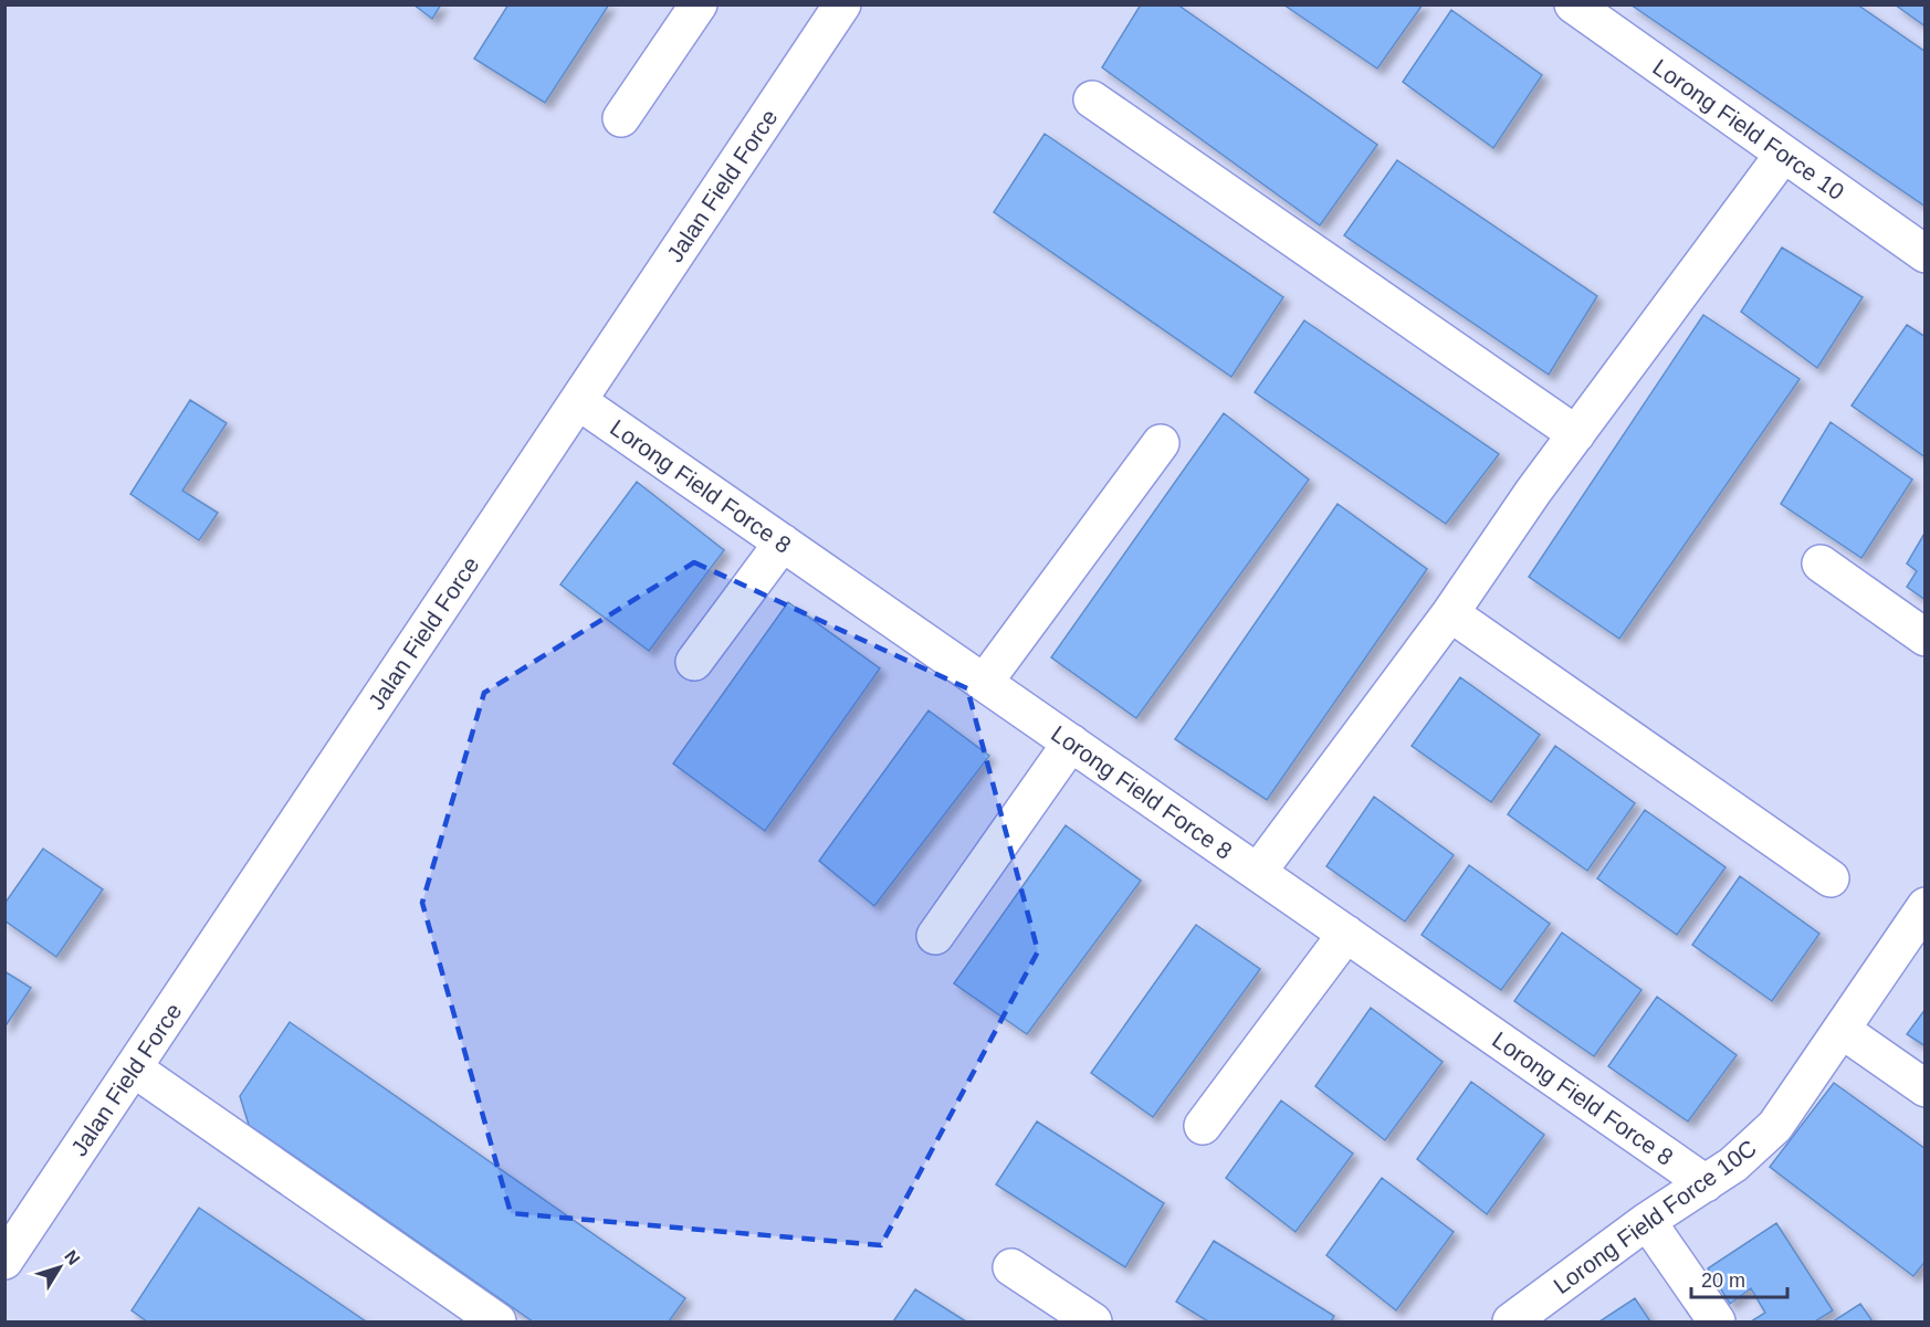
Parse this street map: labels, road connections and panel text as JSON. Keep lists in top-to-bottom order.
{
  "streets": {
    "street": [
      "Lorong Field Force 10",
      "Jalan Field Force",
      "Lorong Field Force 8",
      "Lorong Field Force 10C"
    ]
  },
  "crossings": [
    ["Jalan Field Force", "Lorong Field Force 8"],
    ["Lorong Field Force 8", "Lorong Field Force 10C"]
  ],
  "scale_bar": "20 m",
  "north": "top right"
}
